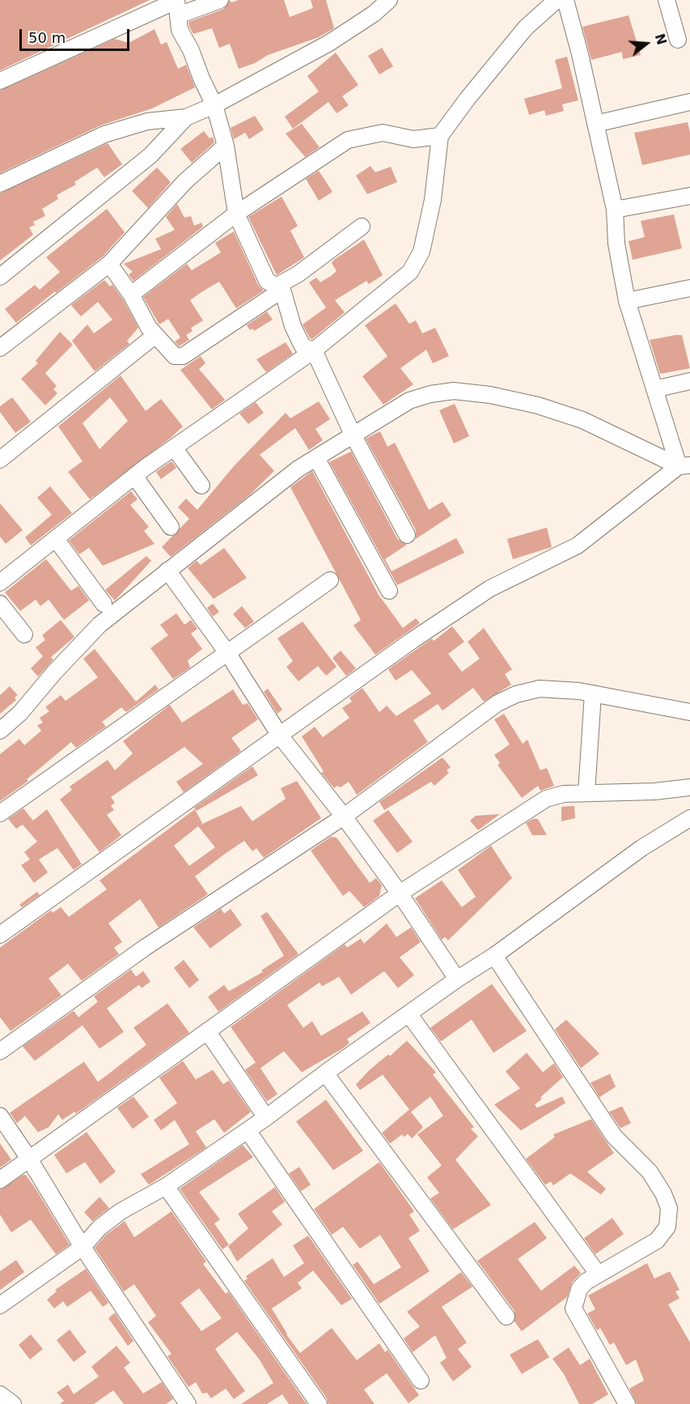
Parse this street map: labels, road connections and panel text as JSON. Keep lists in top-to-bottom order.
{
  "scale_bar": "50 m",
  "north": "right"
}
